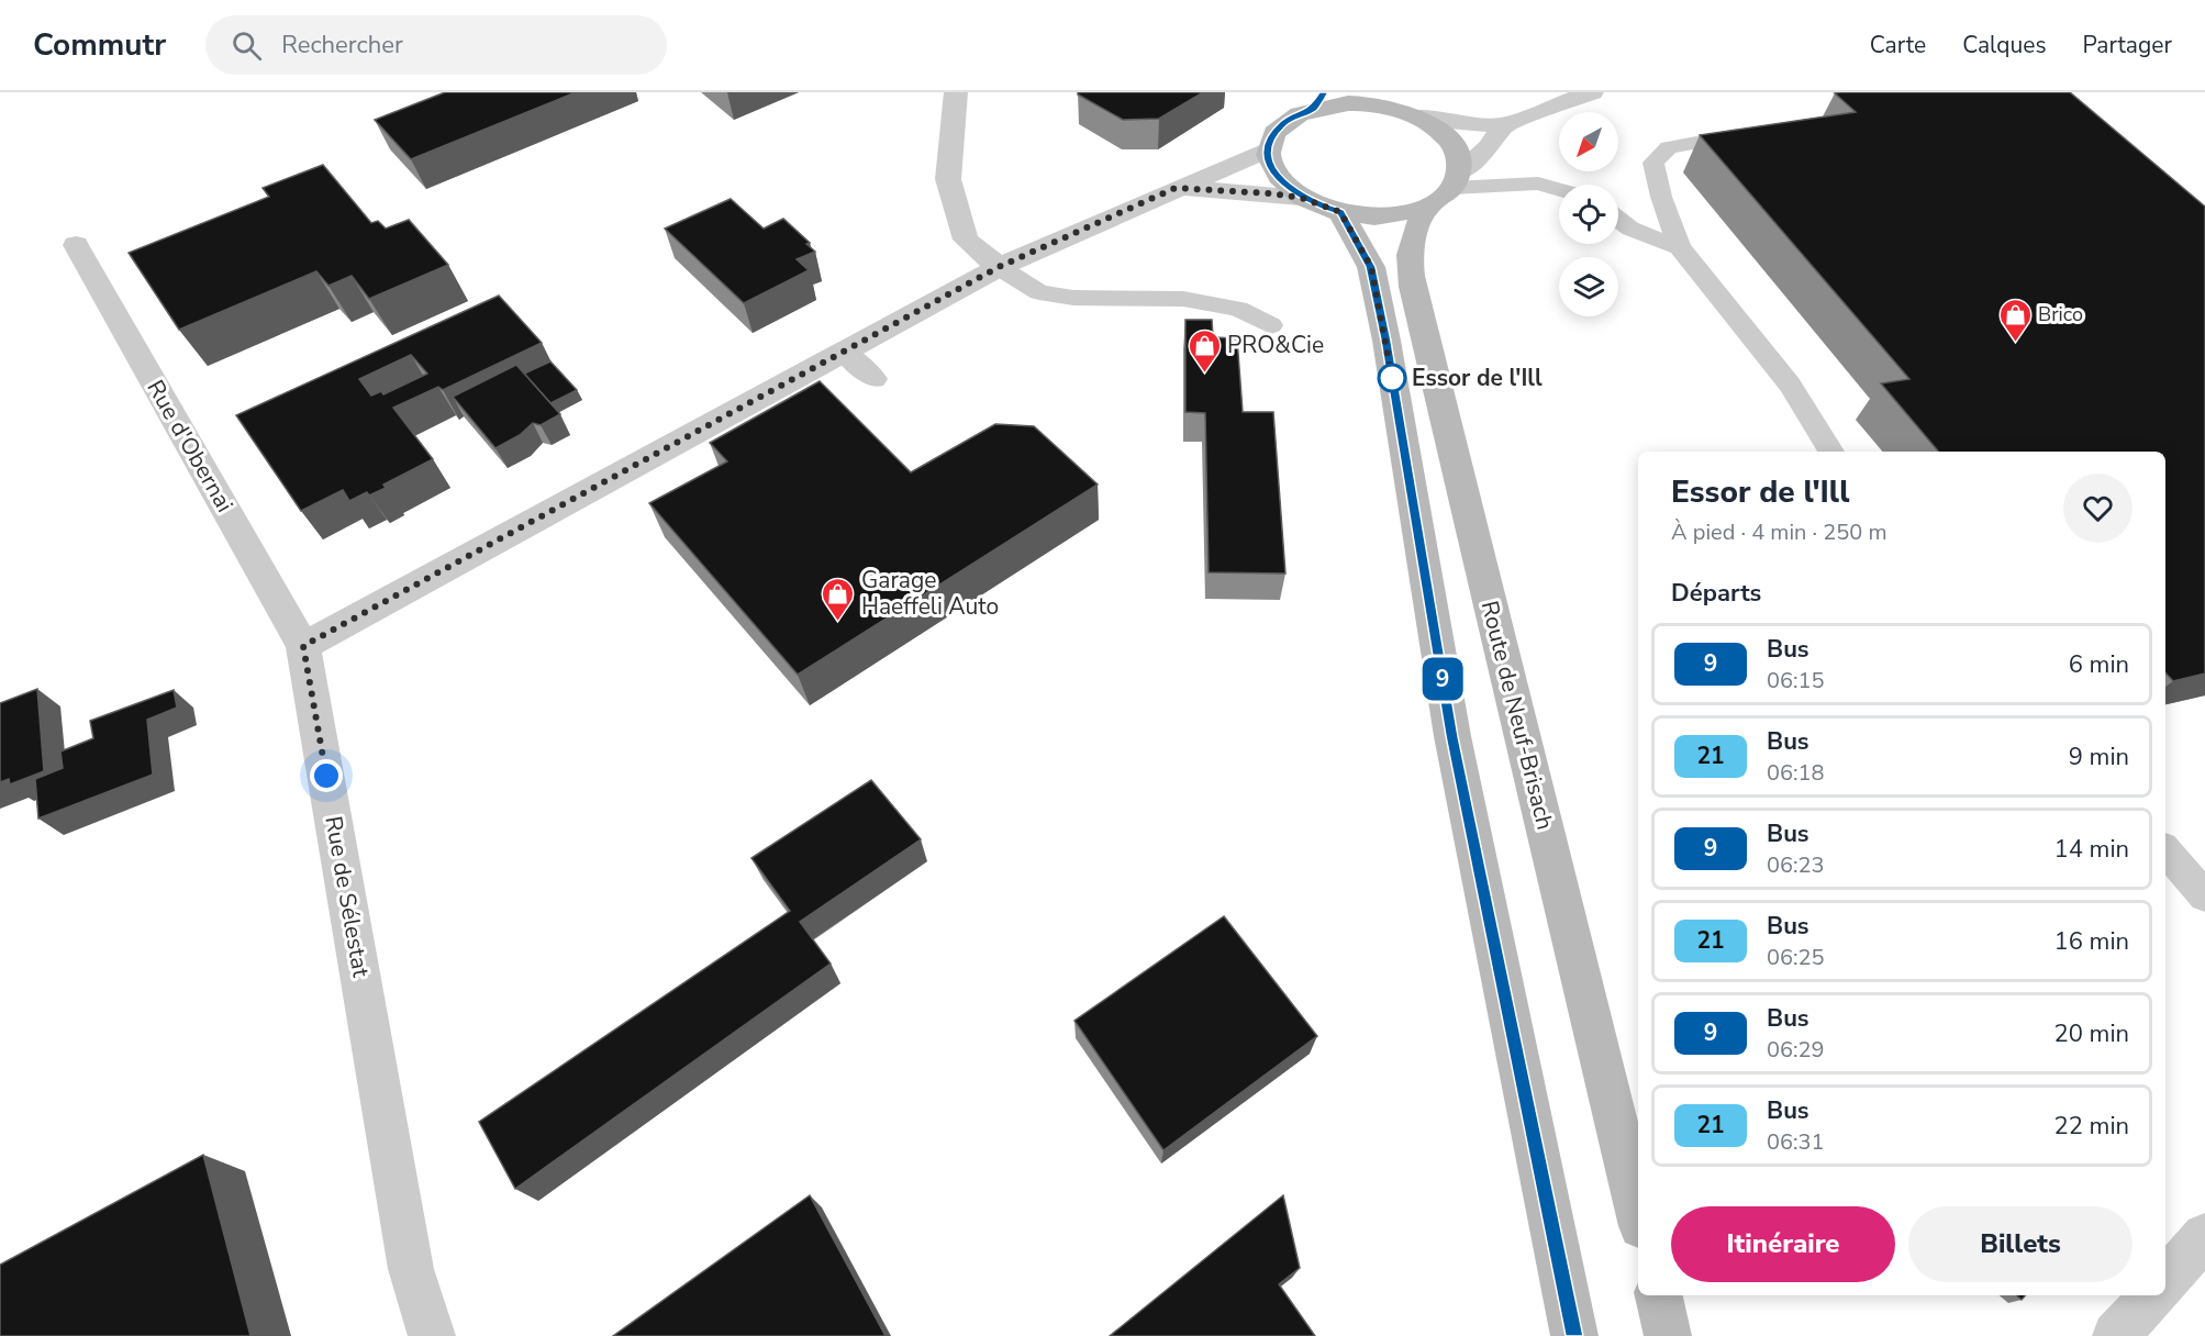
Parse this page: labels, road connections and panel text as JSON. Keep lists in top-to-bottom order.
{
  "streets": {
    "main road": ["Route de Neuf-Brisach"],
    "street": ["Rue d'Obernai", "Rue de Sélestat"]
  },
  "crossings": [
    ["Rue d'Obernai", "Rue de Sélestat"]
  ],
  "places": {
    "shop": ["Brico", "PRO&Cie", "Garage Haeffeli Auto"],
    "other": ["Essor de l'Ill"]
  },
  "lines": ["bus line 9"],
  "north": "bottom left",
  "page": {
    "header": "Commutr",
    "search": "Rechercher",
    "nav": ["Carte", "Calques", "Partager"],
    "on_map": "9",
    "heading": [
      ["Essor de l'Ill", "À pied · 4 min · 250 m"],
      "Départs"
    ],
    "list": [
      {
        "mark": "9",
        "name": "Bus",
        "note": "06:15",
        "value": "6 min"
      },
      {
        "mark": "21",
        "name": "Bus",
        "note": "06:18",
        "value": "9 min"
      },
      {
        "mark": "9",
        "name": "Bus",
        "note": "06:23",
        "value": "14 min"
      },
      {
        "mark": "21",
        "name": "Bus",
        "note": "06:25",
        "value": "16 min"
      },
      {
        "mark": "9",
        "name": "Bus",
        "note": "06:29",
        "value": "20 min"
      },
      {
        "mark": "21",
        "name": "Bus",
        "note": "06:31",
        "value": "22 min"
      }
    ],
    "buttons": ["Itinéraire", "Billets"]
  }
}
